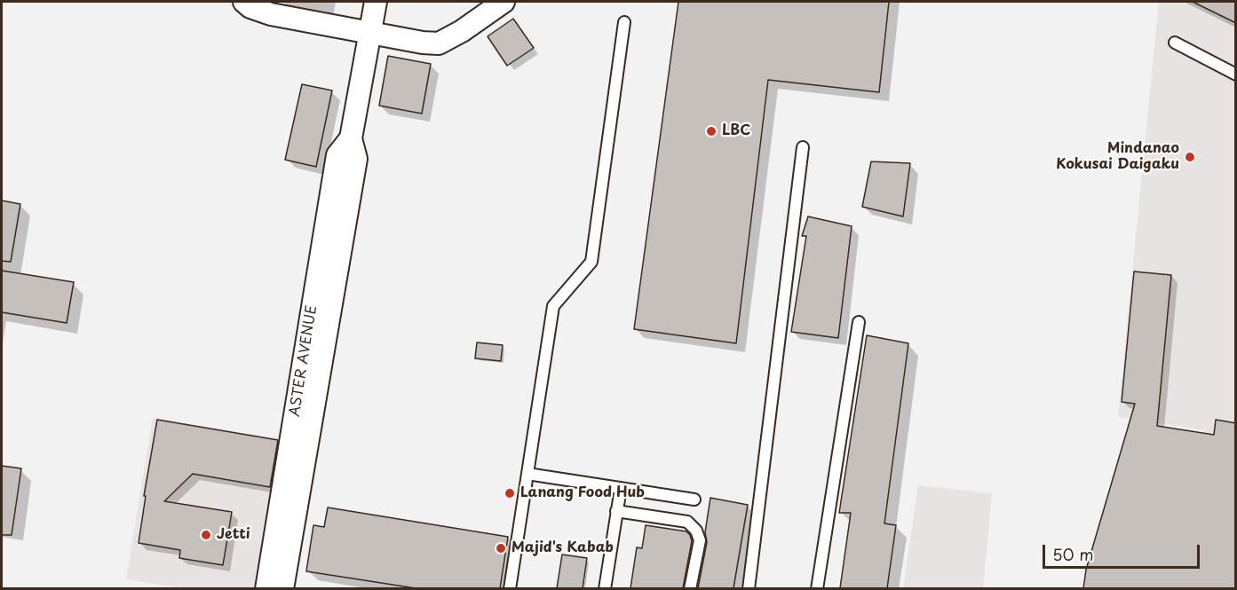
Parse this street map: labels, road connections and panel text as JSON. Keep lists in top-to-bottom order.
{
  "streets": {
    "street": ["ASTER AVENUE"]
  },
  "places": [
    "LBC",
    "Mindanao Kokusai Daigaku",
    "Lanang Food Hub",
    "Jetti",
    "Majid's Kabab"
  ],
  "scale_bar": "50 m"
}
